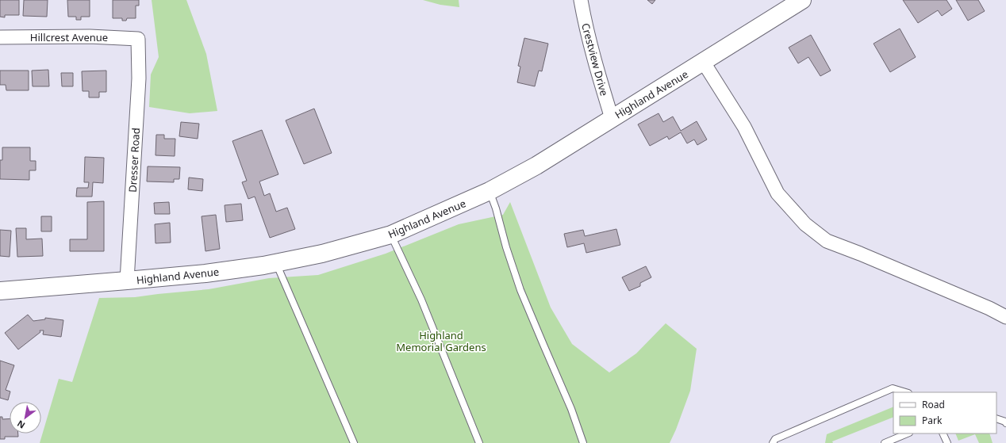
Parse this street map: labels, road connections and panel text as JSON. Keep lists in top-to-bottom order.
{
  "streets": {
    "street": [
      "Hillcrest Avenue",
      "Crestview Drive",
      "Highland Avenue",
      "Dresser Road"
    ]
  },
  "crossings": [
    ["Hillcrest Avenue", "Dresser Road"],
    ["Crestview Drive", "Highland Avenue"],
    ["Highland Avenue", "Dresser Road"]
  ],
  "parks": ["Highland Memorial Gardens"],
  "legend": ["Road", "Park"],
  "north": "bottom left"
}
